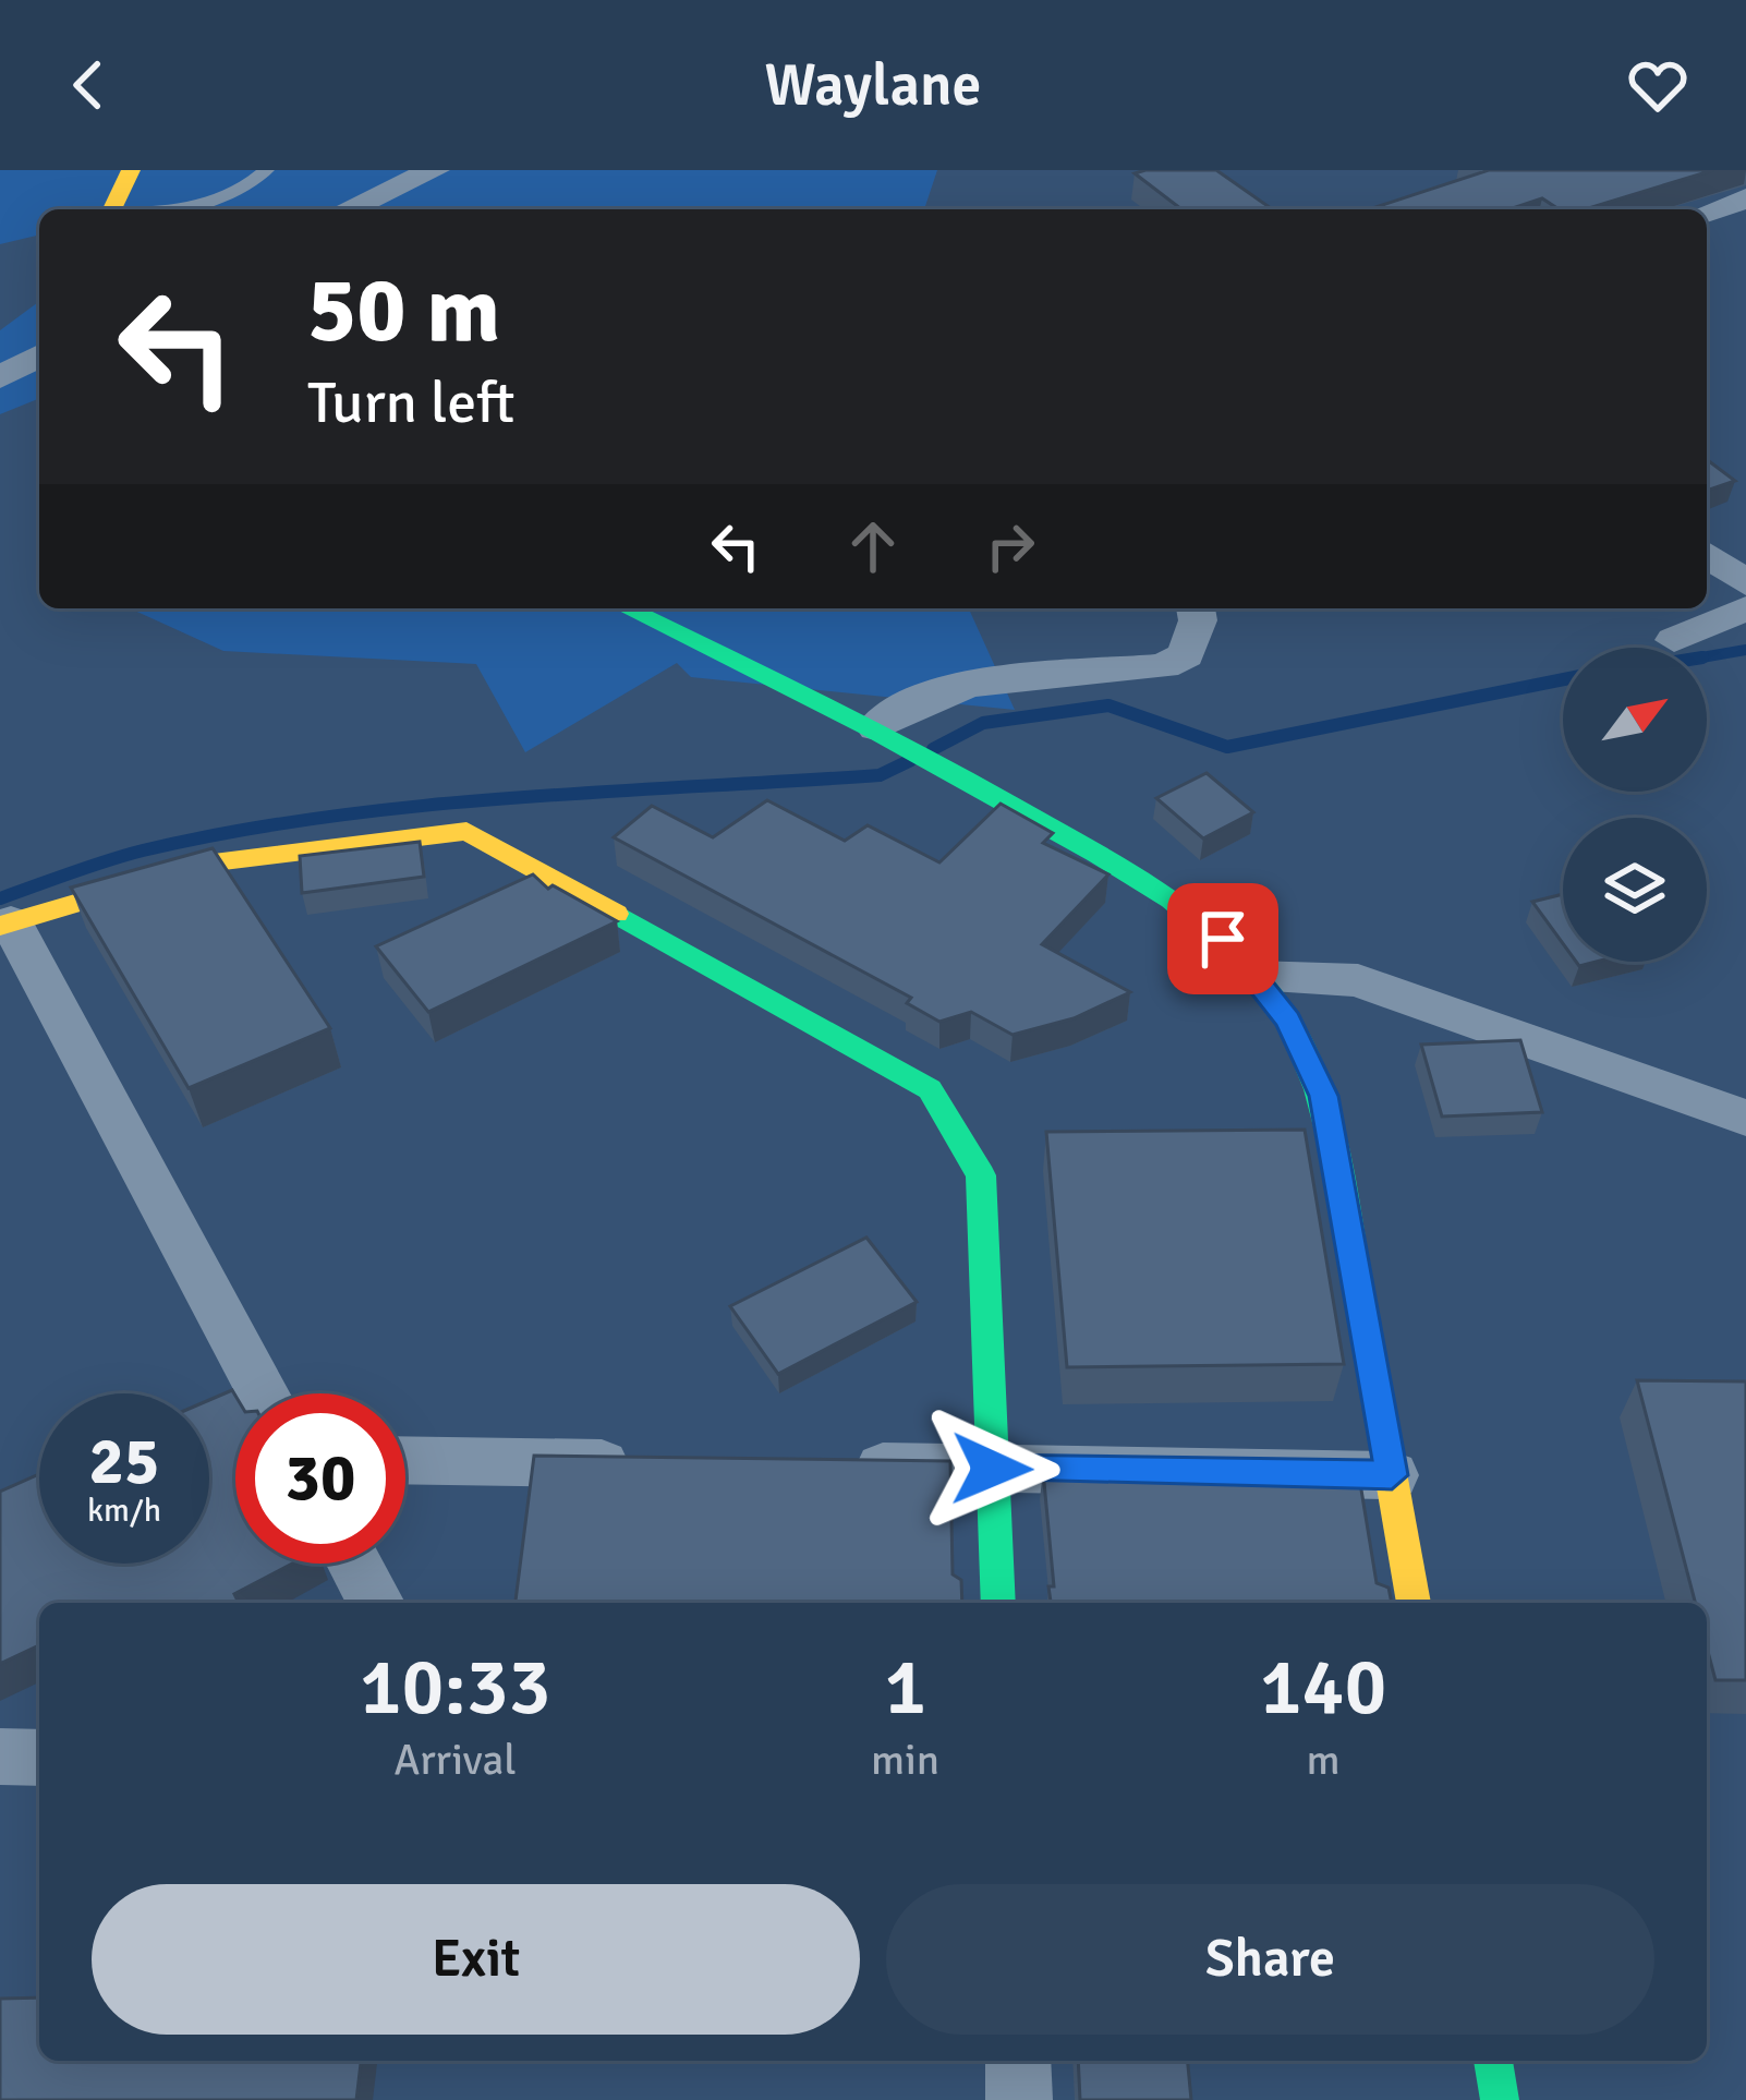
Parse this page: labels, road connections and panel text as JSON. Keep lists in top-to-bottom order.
{
  "north": "top right",
  "page": {
    "header": "Waylane",
    "turn": ["50 m", "Turn left"],
    "speed": "25 km/h",
    "limit": "30",
    "eta": [
      "10:33",
      "Arrival",
      "1",
      "min",
      "140",
      "m"
    ],
    "buttons": ["Exit", "Share"]
  }
}
